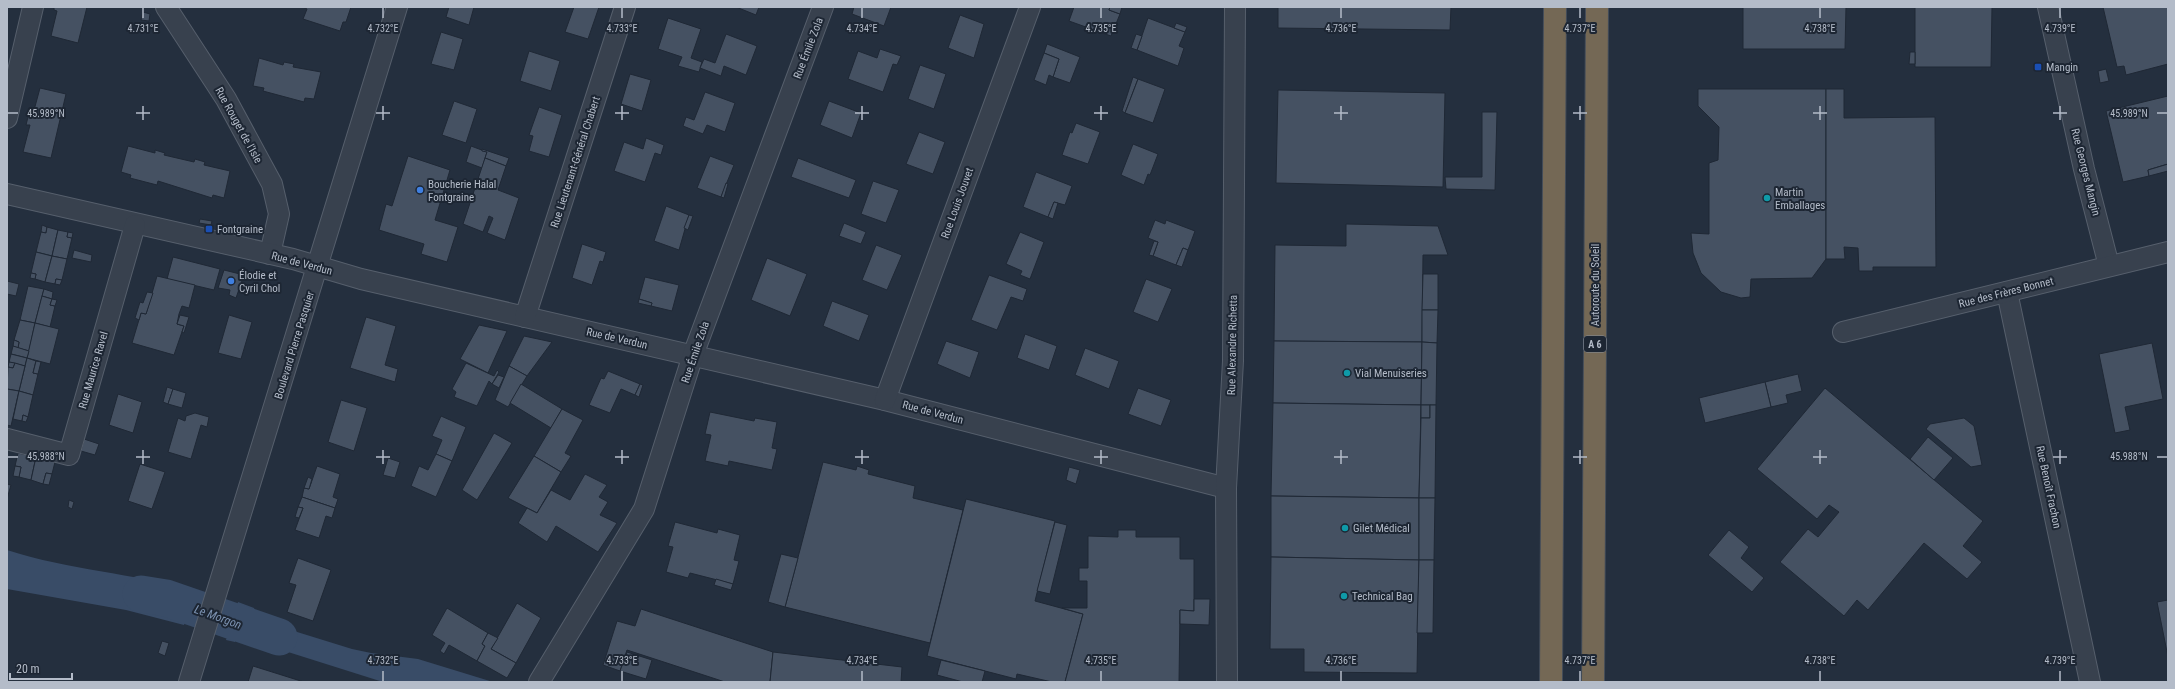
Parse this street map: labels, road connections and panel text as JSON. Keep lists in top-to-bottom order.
{
  "streets": {
    "highway": ["Autoroute du Soleil", "A 6"],
    "street": [
      "Rue Émile Zola",
      "Rue Rouget de l'Isle",
      "Rue Lieutenant-Général Chabert",
      "Rue Georges Mangin",
      "Rue Louis Jouvet",
      "Rue de Verdun",
      "Rue des Frères Bonnet",
      "Boulevard Pierre Pasquier",
      "Rue Alexandre Richetta",
      "Rue Maurice Ravel",
      "Rue Benoît Frachon"
    ]
  },
  "crossings": [
    ["Rue Émile Zola", "Rue de Verdun"],
    ["Rue Rouget de l'Isle", "Rue de Verdun"],
    ["Rue Lieutenant-Général Chabert", "Rue de Verdun"],
    ["Rue Georges Mangin", "Rue des Frères Bonnet"],
    ["Rue Louis Jouvet", "Rue de Verdun"],
    ["Rue de Verdun", "Boulevard Pierre Pasquier"],
    ["Rue de Verdun", "Rue Alexandre Richetta"],
    ["Rue de Verdun", "Rue Maurice Ravel"],
    ["Rue des Frères Bonnet", "Rue Benoît Frachon"]
  ],
  "water": ["Le Morgon"],
  "places": {
    "transit": ["Mangin", "Fontgraine"],
    "other": [
      "Boucherie Halal Fontgraine",
      "Martin Emballages",
      "Élodie et Cyril Chol",
      "Vial Menuiseries",
      "Gilet Médical",
      "Technical Bag"
    ]
  },
  "scale_bar": "20 m",
  "coordinates": [
    "4.731°E",
    "4.732°E",
    "4.733°E",
    "4.734°E",
    "4.735°E",
    "4.736°E",
    "4.737°E",
    "4.738°E",
    "4.739°E",
    "45.989°N",
    "45.988°N"
  ]
}
